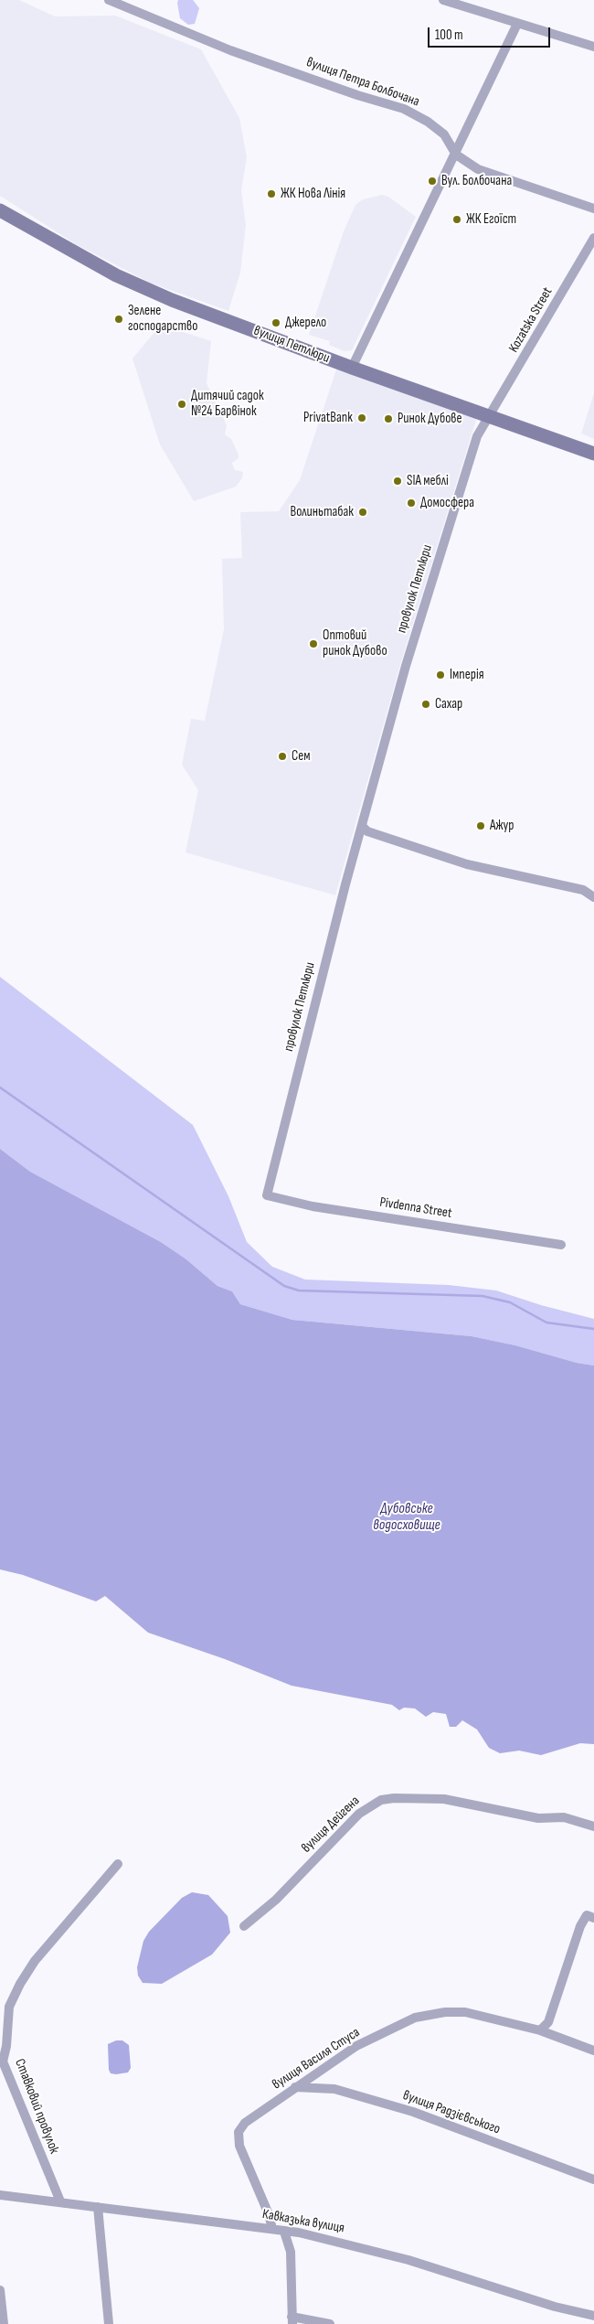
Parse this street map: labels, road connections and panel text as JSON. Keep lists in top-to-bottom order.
{
  "streets": {
    "main road": ["вулиця Петлюри"],
    "street": [
      "вулиця Петра Болбочана",
      "Kozatska Street",
      "провулок Петлюри",
      "Pivdenna Street",
      "вулиця Дейгена",
      "вулиця Василя Стуса",
      "Ставковий провулок",
      "вулиця Радзієвського",
      "Кавказька вулиця"
    ]
  },
  "crossings": [
    ["Kozatska Street", "вулиця Петлюри"],
    ["Kozatska Street", "провулок Петлюри"],
    ["вулиця Петлюри", "провулок Петлюри"],
    ["провулок Петлюри", "Pivdenna Street"],
    ["вулиця Василя Стуса", "вулиця Радзієвського"],
    ["вулиця Василя Стуса", "Кавказька вулиця"],
    ["Ставковий провулок", "Кавказька вулиця"]
  ],
  "water": ["Дубовське водосховище"],
  "places": [
    "Вул. Болбочана",
    "ЖК Нова Лінія",
    "ЖК Егоїст",
    "Зелене господарство",
    "Джерело",
    "Дитячий садок №24 Барвінок",
    "PrivatBank",
    "Ринок Дубове",
    "SIA меблі",
    "Домосфера",
    "Волиньтабак",
    "Оптовий ринок Дубово",
    "Імперія",
    "Сахар",
    "Сем",
    "Ажур"
  ],
  "scale_bar": "100 m"
}
